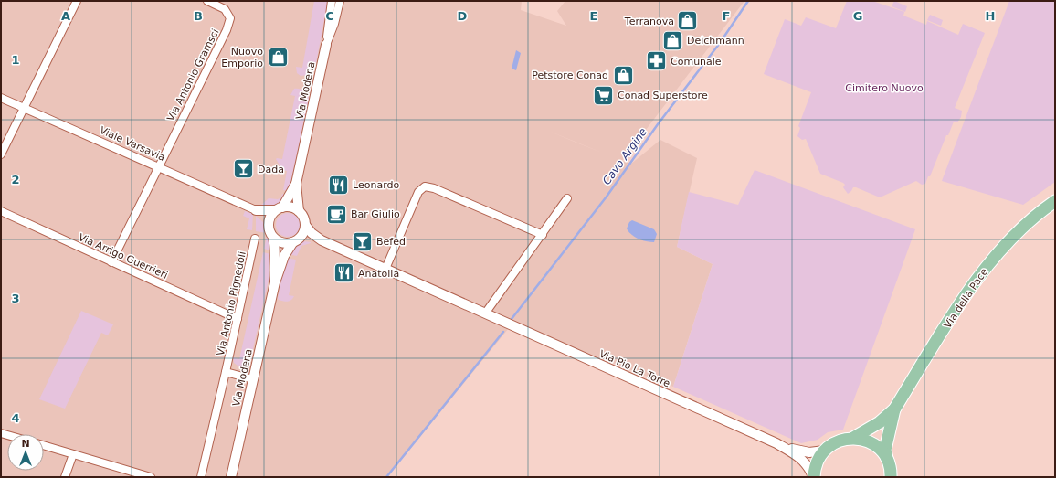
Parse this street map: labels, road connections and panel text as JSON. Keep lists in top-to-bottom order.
{
  "streets": {
    "main road": ["Via della Pace"],
    "street": [
      "Via Antonio Gramsci",
      "Via Modena",
      "Viale Varsavia",
      "Via Arrigo Guerrieri",
      "Via Antonio Pignedoli",
      "Via Pio La Torre"
    ]
  },
  "crossings": [
    ["Via Antonio Gramsci", "Viale Varsavia"],
    ["Via Antonio Gramsci", "Via Arrigo Guerrieri"],
    ["Via Modena", "Viale Varsavia"],
    ["Via Modena", "Via Pio La Torre"],
    ["Viale Varsavia", "Via Pio La Torre"],
    ["Via Arrigo Guerrieri", "Via Antonio Pignedoli"]
  ],
  "water": ["Cavo Argine"],
  "parks": ["Cimitero Nuovo"],
  "places": {
    "shop": [
      "Terranova",
      "Deichmann",
      "Nuovo Emporio",
      "Petstore Conad"
    ],
    "pharmacy": ["Comunale"],
    "supermarket": ["Conad Superstore"],
    "bar": ["Dada", "Befed"],
    "restaurant": ["Leonardo", "Anatolia"],
    "cafe": ["Bar Giulio"]
  },
  "north": "top",
  "grid": {
    "columns": [
      "A",
      "B",
      "C",
      "D",
      "E",
      "F",
      "G",
      "H"
    ],
    "rows": [
      "1",
      "2",
      "3",
      "4"
    ]
  }
}
